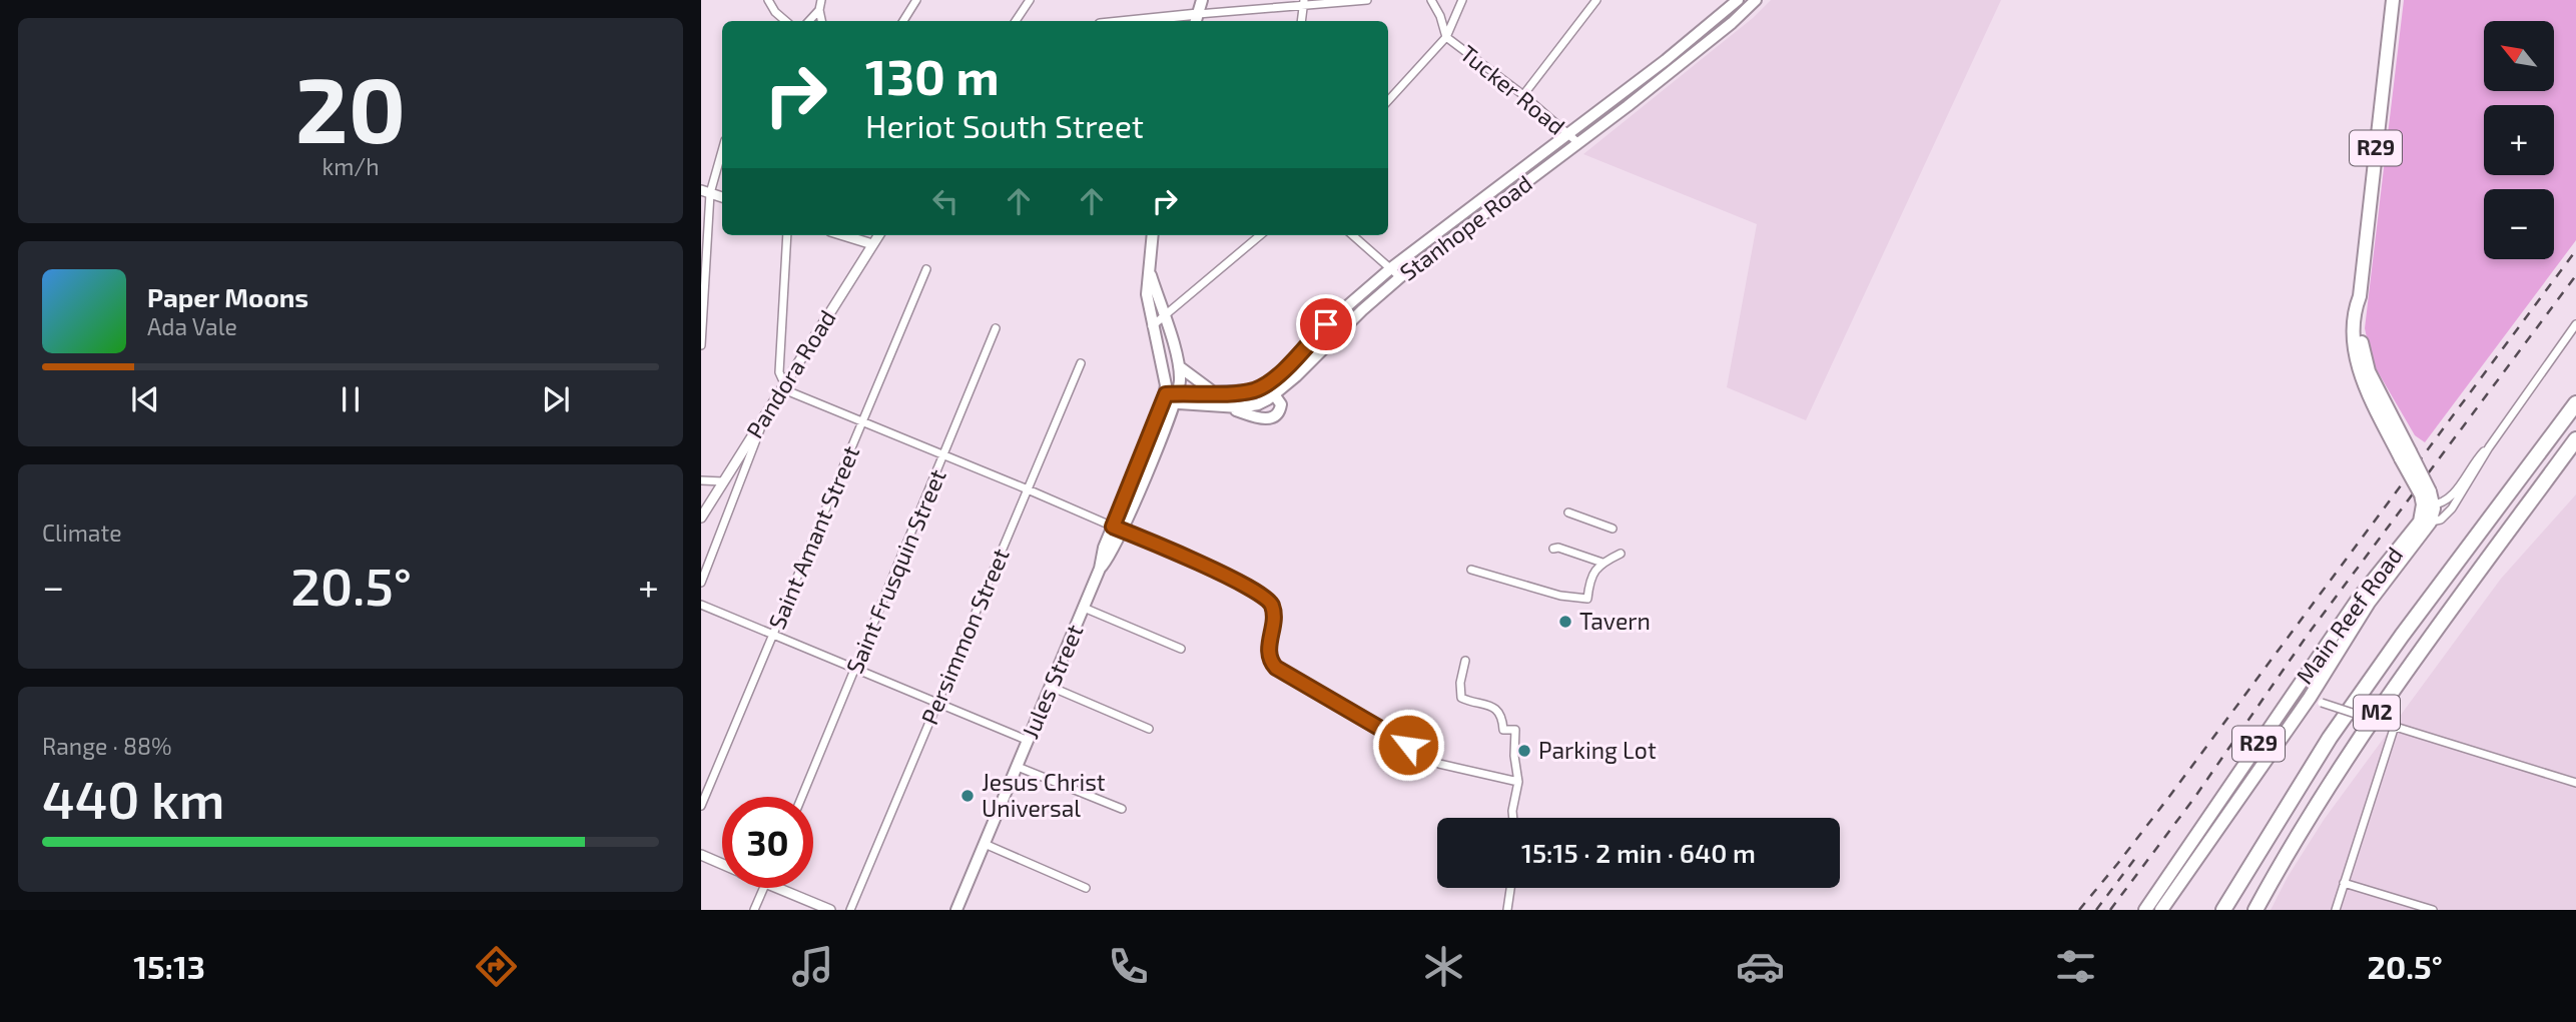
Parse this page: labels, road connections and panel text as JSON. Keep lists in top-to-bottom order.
{
  "streets": {
    "highway": ["M2"],
    "main road": [
      "R29",
      "Stanhope Road",
      "Main Reef Road",
      "Jules Street"
    ],
    "street": [
      "Tucker Road",
      "Pandora Road",
      "Saint Amant Street",
      "Saint Frusquin Street",
      "Persimmon Street"
    ]
  },
  "crossings": [
    ["Tucker Road", "Stanhope Road"],
    ["R29", "Main Reef Road"],
    ["Stanhope Road", "Jules Street"]
  ],
  "places": ["Tavern", "Parking Lot", "Jesus Christ Universal"],
  "north": "top left",
  "page": {
    "tile": [
      ["20", "km/h"],
      "Climate",
      ["Range · 88%", "440 km"]
    ],
    "map_buttons": ["+", "−"],
    "turn": ["130 m", "Heriot South Street"],
    "song": ["Paper Moons", "Ada Vale"],
    "heat": ["−", "20.5°", "+"],
    "limit": "30",
    "trip": "15:15 · 2 min · 640 m",
    "tabs": ["15:13", "20.5°"]
  }
}
